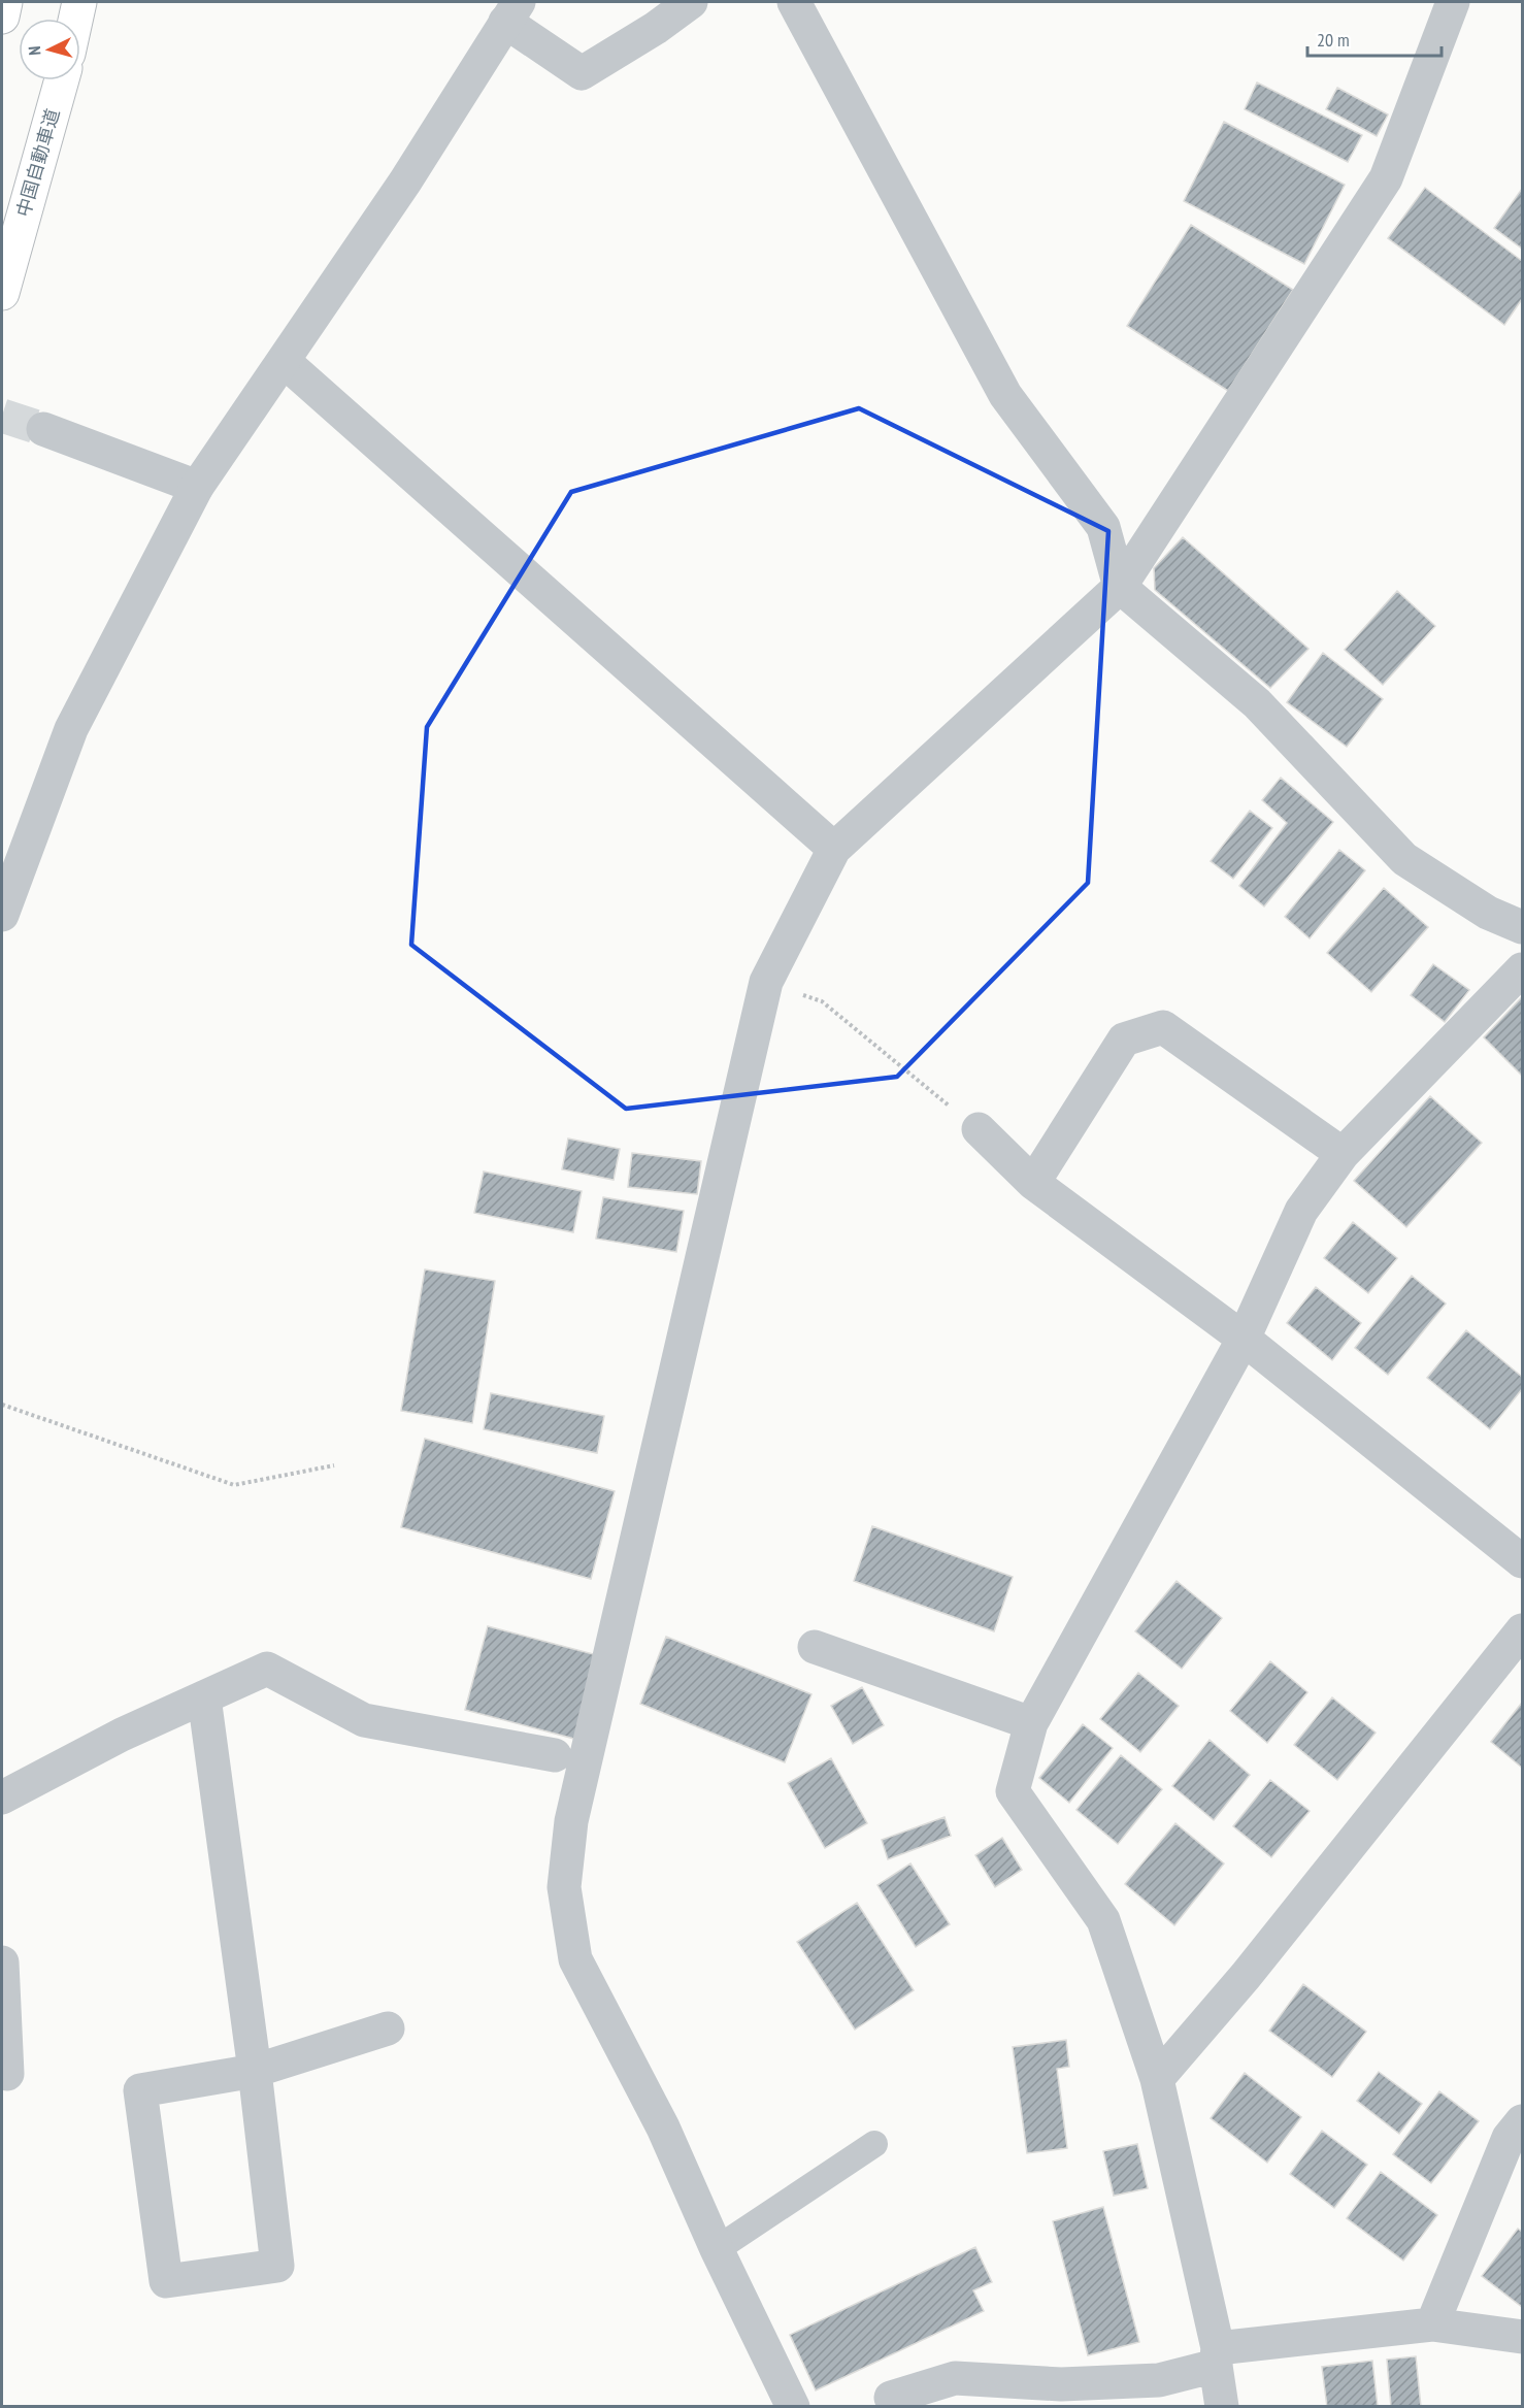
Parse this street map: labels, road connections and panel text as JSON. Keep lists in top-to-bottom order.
{
  "streets": {
    "highway": ["中国自動車道"]
  },
  "scale_bar": "20 m",
  "north": "left"
}
